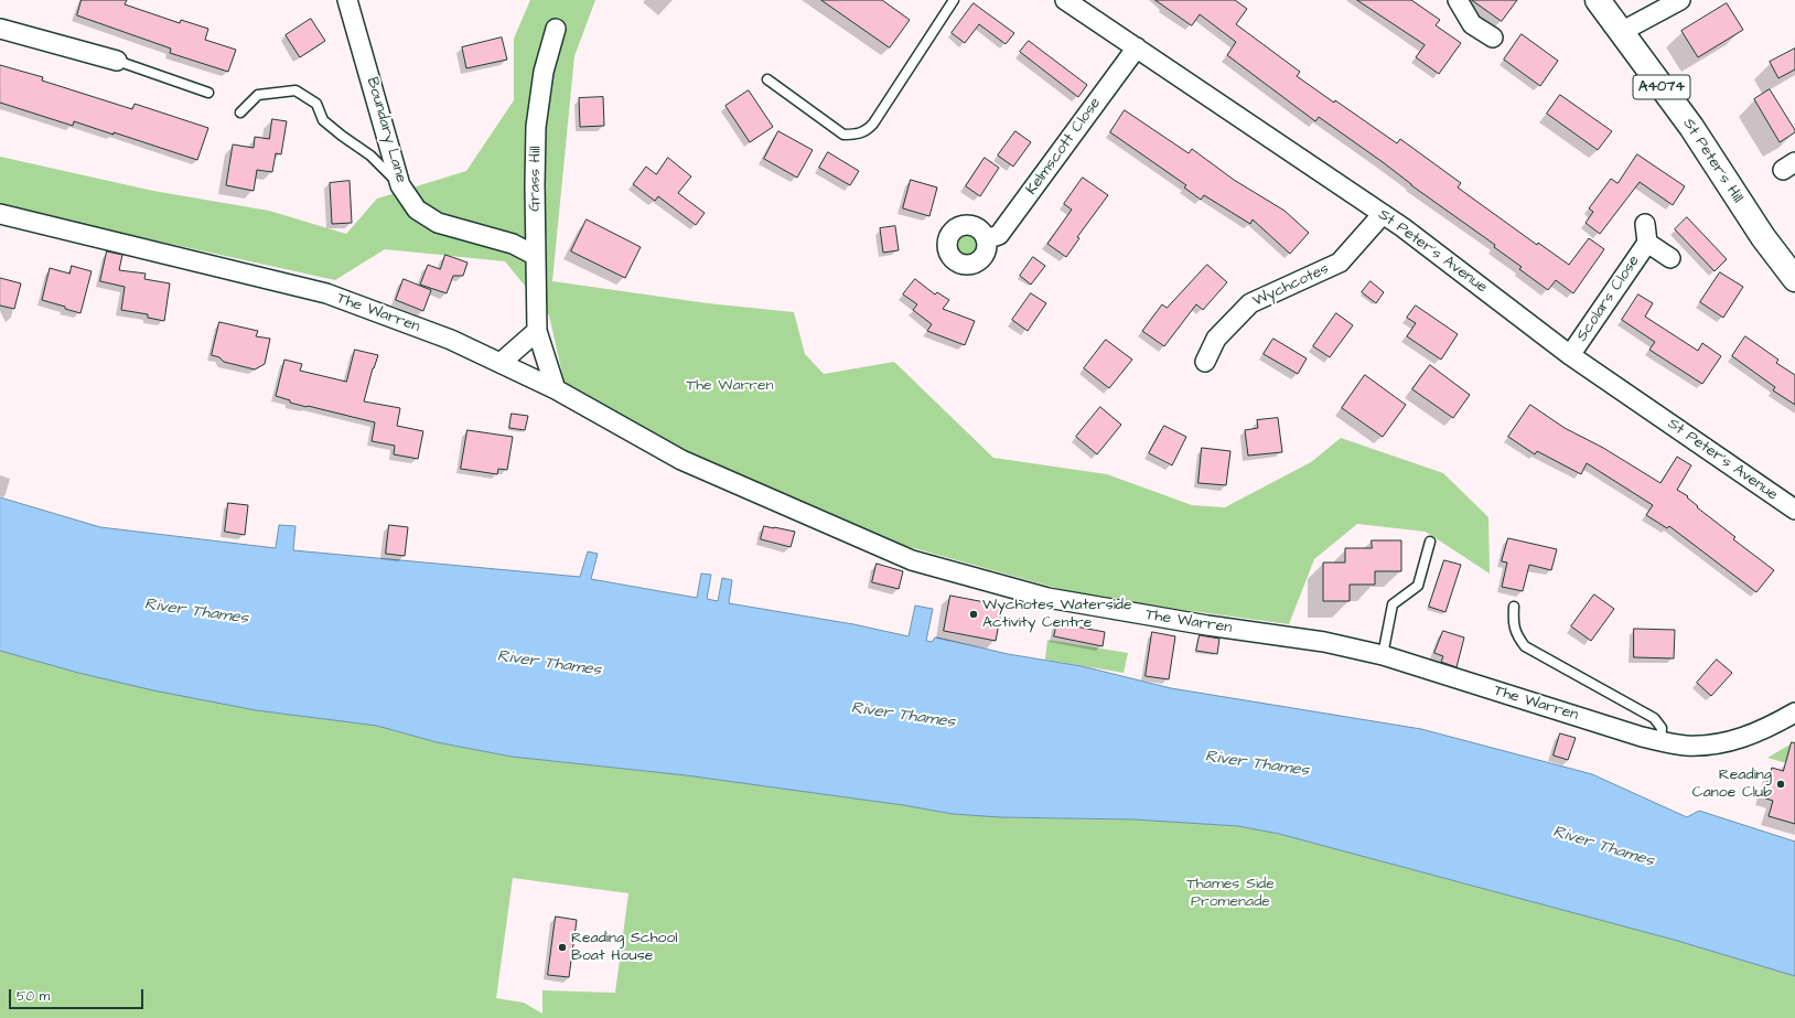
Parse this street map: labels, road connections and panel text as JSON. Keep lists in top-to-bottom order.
{
  "streets": {
    "main road": ["A4074", "St Peter's Hill"],
    "street": [
      "Boundary Lane",
      "Kelmscott Close",
      "Grass Hill",
      "St Peter's Avenue",
      "Wychcotes",
      "Scolars Close",
      "The Warren"
    ]
  },
  "crossings": [
    ["Boundary Lane", "Grass Hill"],
    ["Kelmscott Close", "St Peter's Avenue"],
    ["Grass Hill", "The Warren"],
    ["St Peter's Avenue", "Wychcotes"],
    ["St Peter's Avenue", "Scolars Close"]
  ],
  "water": ["River Thames"],
  "parks": ["The Warren", "Thames Side Promenade"],
  "places": ["Wychotes Waterside Activity Centre", "Reading Canoe Club", "Reading School Boat House"],
  "scale_bar": "50 m"
}
